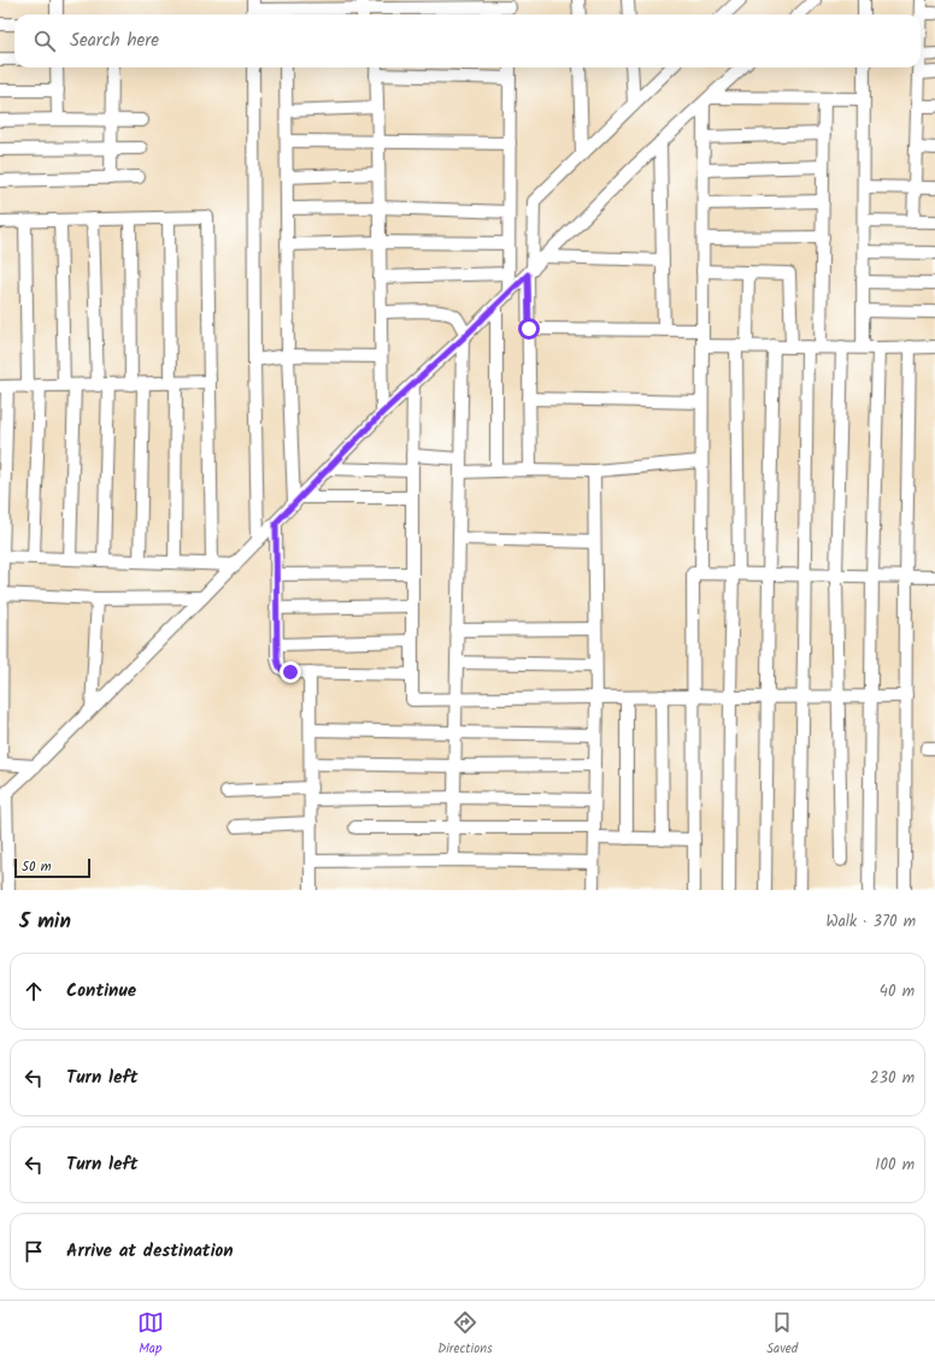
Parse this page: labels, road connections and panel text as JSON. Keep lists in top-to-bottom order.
{
  "scale_bar": "50 m",
  "page": {
    "search": "Search here",
    "scale": "50 m",
    "heading": ["5 min", "Walk · 370 m"],
    "list": [
      ["Continue", "40 m"],
      ["Turn left", "230 m"],
      ["Turn left", "100 m"],
      "Arrive at destination"
    ],
    "nav": ["Map", "Directions", "Saved"]
  }
}
